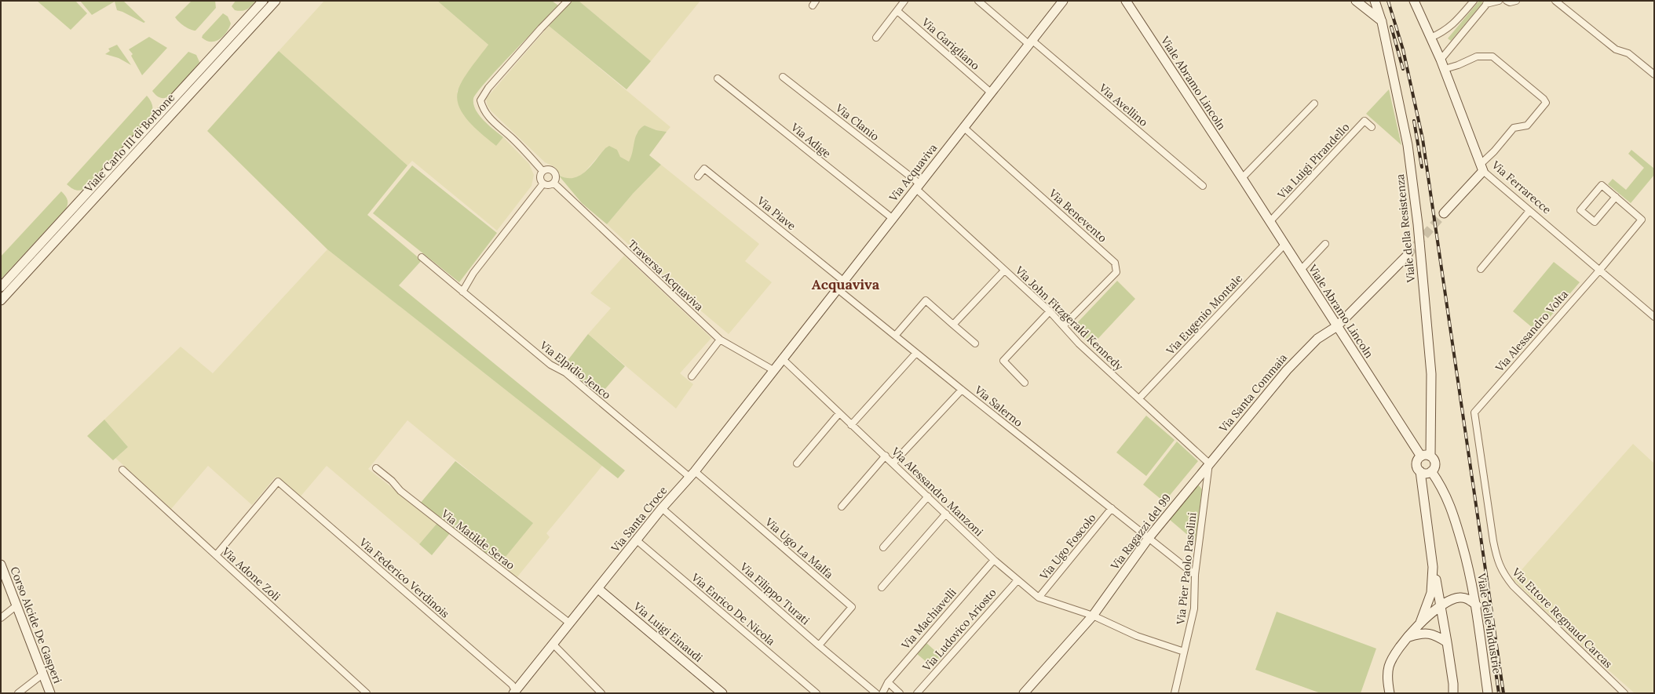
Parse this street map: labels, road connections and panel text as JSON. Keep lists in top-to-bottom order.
{
  "streets": {
    "street": [
      "Via Garigliano",
      "Viale Abramo Lincoln",
      "Via Avellino",
      "Via Clanio",
      "Via Adige",
      "Viale Carlo III di Borbone",
      "Via Luigi Pirandello",
      "Via Acquaviva",
      "Via Ferrarecce",
      "Via Piave",
      "Via Benevento",
      "Viale della Resistenza",
      "Traversa Acquaviva",
      "Via Eugenio Montale",
      "Via John Fitzgerald Kennedy",
      "Via Alessandro Volta",
      "Via Elpidio Jenco",
      "Via Santa Commaia",
      "Via Salerno",
      "Via Alessandro Manzoni",
      "Via Santa Croce",
      "Via Ragazzi del 99",
      "Via Matilde Serao",
      "Via Ugo Foscolo",
      "Via Ugo La Malfa",
      "Via Pier Paolo Pasolini",
      "Via Adone Zoli",
      "Via Federico Verdinois",
      "Via Filippo Turati",
      "Via Enrico De Nicola",
      "Via Ettore Regnaud Carcas",
      "Via Machiavelli",
      "Viale delle Industrie",
      "Corso Alcide De Gasperi",
      "Via Ludovico Ariosto",
      "Via Luigi Einaudi"
    ]
  },
  "crossings": [
    ["Via Garigliano", "Via Acquaviva"],
    ["Viale Abramo Lincoln", "Via Luigi Pirandello"],
    ["Viale Abramo Lincoln", "Viale della Resistenza"],
    ["Viale Abramo Lincoln", "Via Eugenio Montale"],
    ["Viale Abramo Lincoln", "Via Santa Commaia"],
    ["Viale Abramo Lincoln", "Viale delle Industrie"],
    ["Via Avellino", "Via Acquaviva"],
    ["Via Clanio", "Via Acquaviva"],
    ["Via Clanio", "Via John Fitzgerald Kennedy"],
    ["Via Adige", "Via Acquaviva"],
    ["Via Acquaviva", "Via Piave"],
    ["Via Acquaviva", "Via Benevento"],
    ["Via Acquaviva", "Via John Fitzgerald Kennedy"],
    ["Via Acquaviva", "Via Salerno"],
    ["Via Acquaviva", "Via Alessandro Manzoni"],
    ["Via Acquaviva", "Via Santa Croce"],
    ["Via Ferrarecce", "Via Alessandro Volta"],
    ["Via Benevento", "Via John Fitzgerald Kennedy"],
    ["Viale della Resistenza", "Viale delle Industrie"],
    ["Traversa Acquaviva", "Via Santa Croce"],
    ["Via Eugenio Montale", "Via John Fitzgerald Kennedy"],
    ["Via John Fitzgerald Kennedy", "Via Santa Commaia"],
    ["Via John Fitzgerald Kennedy", "Via Ragazzi del 99"],
    ["Via John Fitzgerald Kennedy", "Via Pier Paolo Pasolini"],
    ["Via Alessandro Volta", "Via Ettore Regnaud Carcas"],
    ["Via Elpidio Jenco", "Via Santa Croce"],
    ["Via Elpidio Jenco", "Via Ugo La Malfa"],
    ["Via Santa Commaia", "Via Ragazzi del 99"],
    ["Via Santa Commaia", "Via Pier Paolo Pasolini"],
    ["Via Salerno", "Via Ragazzi del 99"],
    ["Via Salerno", "Via Ugo Foscolo"],
    ["Via Salerno", "Via Pier Paolo Pasolini"],
    ["Via Alessandro Manzoni", "Via Santa Croce"],
    ["Via Alessandro Manzoni", "Via Ragazzi del 99"],
    ["Via Alessandro Manzoni", "Via Ugo Foscolo"],
    ["Via Alessandro Manzoni", "Via Pier Paolo Pasolini"],
    ["Via Alessandro Manzoni", "Via Machiavelli"],
    ["Via Alessandro Manzoni", "Via Ludovico Ariosto"],
    ["Via Santa Croce", "Via Matilde Serao"],
    ["Via Santa Croce", "Via Ugo La Malfa"],
    ["Via Santa Croce", "Via Federico Verdinois"],
    ["Via Santa Croce", "Via Filippo Turati"],
    ["Via Santa Croce", "Via Enrico De Nicola"],
    ["Via Santa Croce", "Via Luigi Einaudi"],
    ["Via Ragazzi del 99", "Via Pier Paolo Pasolini"],
    ["Via Ugo La Malfa", "Via Filippo Turati"],
    ["Via Adone Zoli", "Via Federico Verdinois"]
  ],
  "districts": ["Acquaviva"]
}
